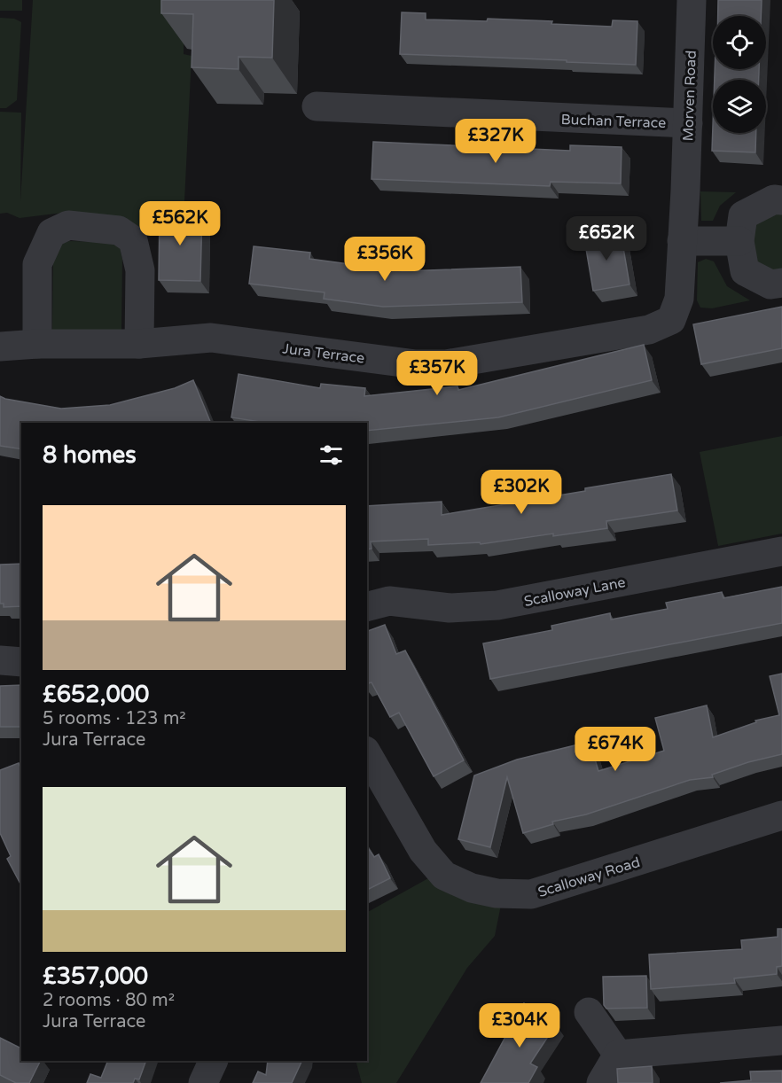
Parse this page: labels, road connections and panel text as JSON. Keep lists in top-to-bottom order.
{
  "streets": {
    "street": [
      "Morven Road",
      "Buchan Terrace",
      "Jura Terrace",
      "Scalloway Lane",
      "Scalloway Road"
    ]
  },
  "crossings": [
    ["Morven Road", "Buchan Terrace"],
    ["Morven Road", "Jura Terrace"]
  ],
  "page": {
    "price": [
      "£327K",
      "£562K",
      "£652K",
      "£356K",
      "£357K",
      "£302K",
      "£674K",
      "£304K"
    ],
    "heading": "8 homes",
    "list": [
      {
        "name": "£652,000",
        "note": "5 rooms · 123 m² · Jura Terrace"
      },
      {
        "name": "£357,000",
        "note": "2 rooms · 80 m² · Jura Terrace"
      }
    ]
  }
}
